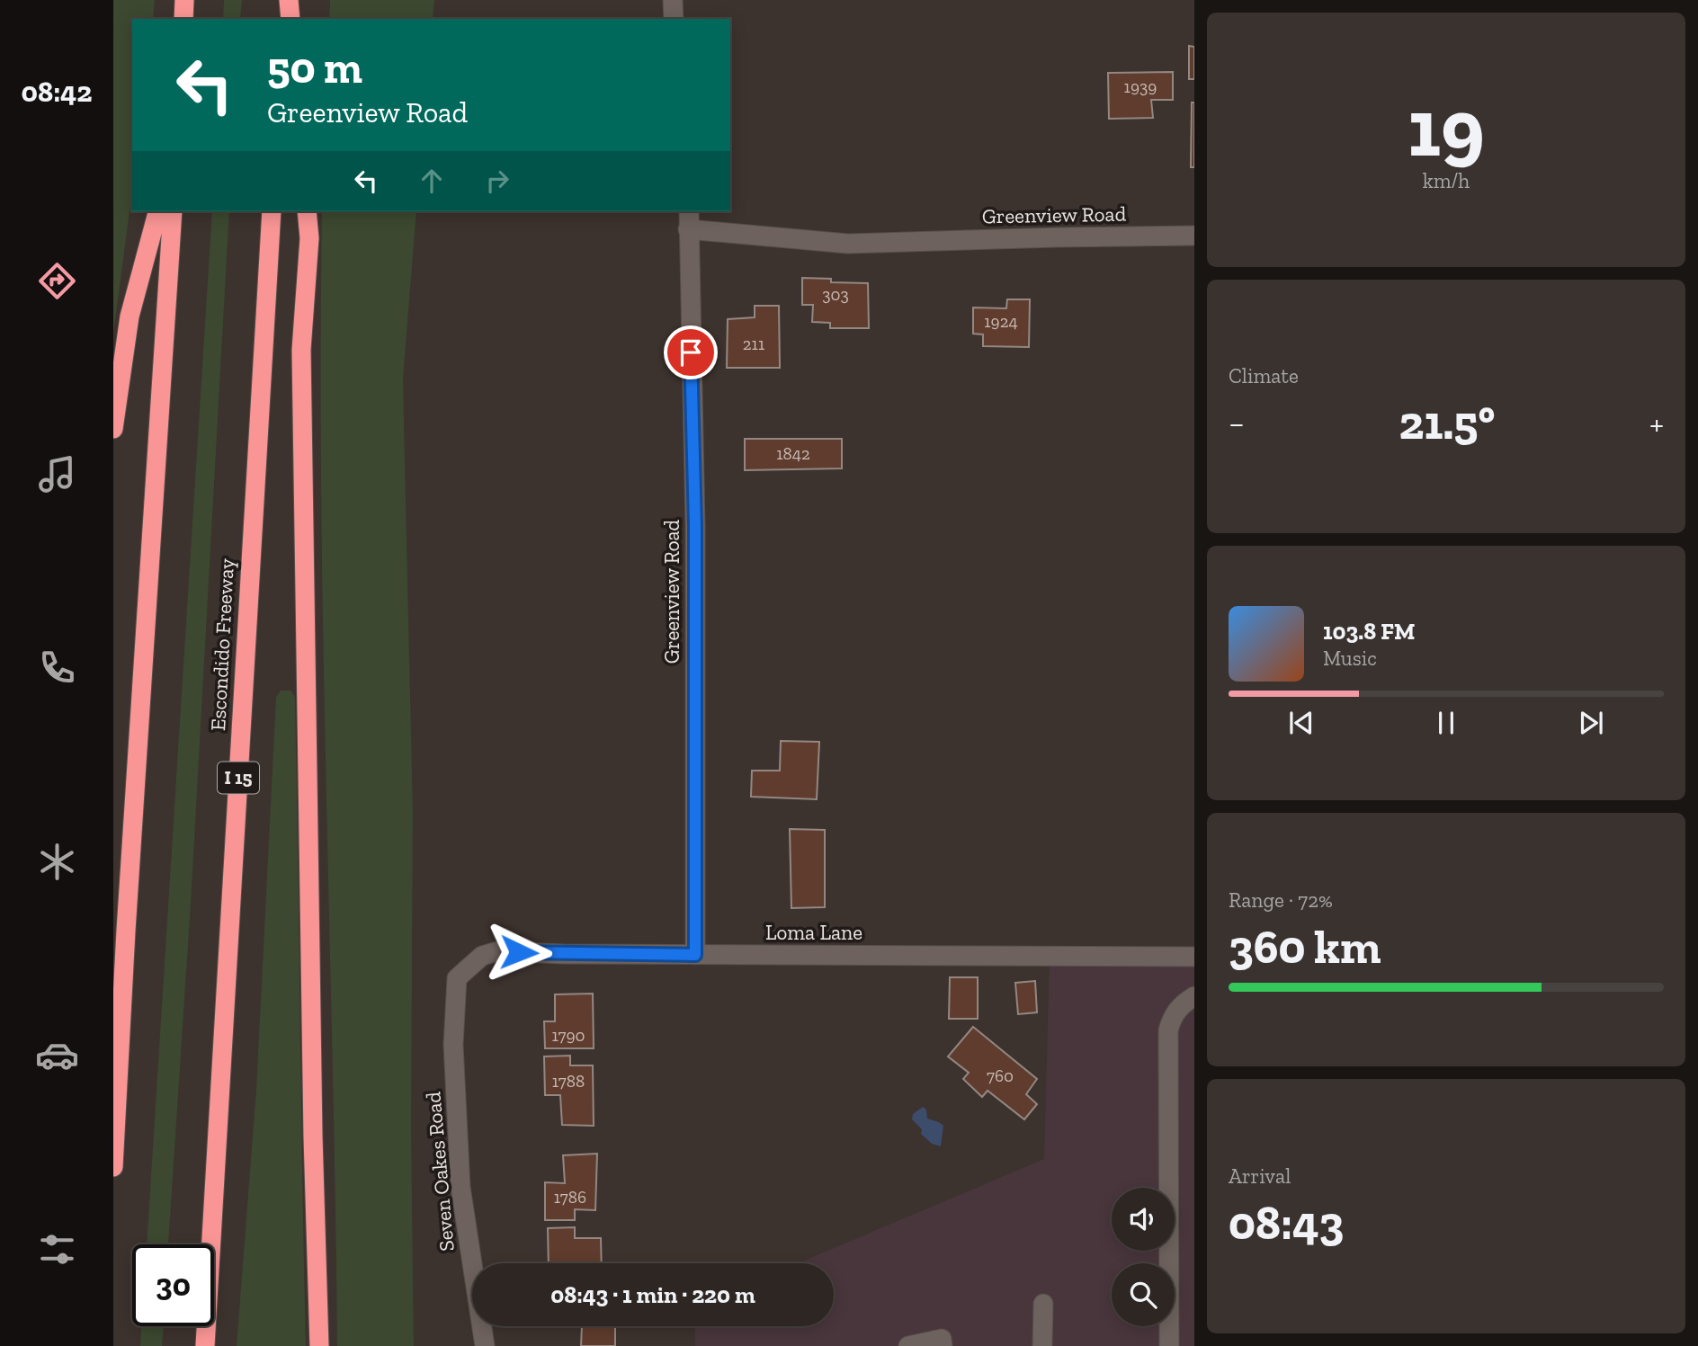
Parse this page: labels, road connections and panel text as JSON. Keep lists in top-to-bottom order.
{
  "streets": {
    "highway": ["Escondido Freeway", "I 15"],
    "street": ["Greenview Road", "Loma Lane", "Seven Oakes Road"]
  },
  "crossings": [
    ["Greenview Road", "Loma Lane"],
    ["Loma Lane", "Seven Oakes Road"]
  ],
  "house_numbers": [
    "1939",
    "303",
    "1924",
    "211",
    "1842",
    "1790",
    "760",
    "1788",
    "1786"
  ],
  "page": {
    "tabs": "08:42",
    "tile": [
      ["19", "km/h"],
      "Climate",
      ["Range · 72%", "360 km"],
      ["Arrival", "08:43"]
    ],
    "turn": ["50 m", "Greenview Road"],
    "heat": ["−", "21.5°", "+"],
    "song": ["103.8 FM", "Music"],
    "limit": "30",
    "trip": "08:43 · 1 min · 220 m"
  }
}
